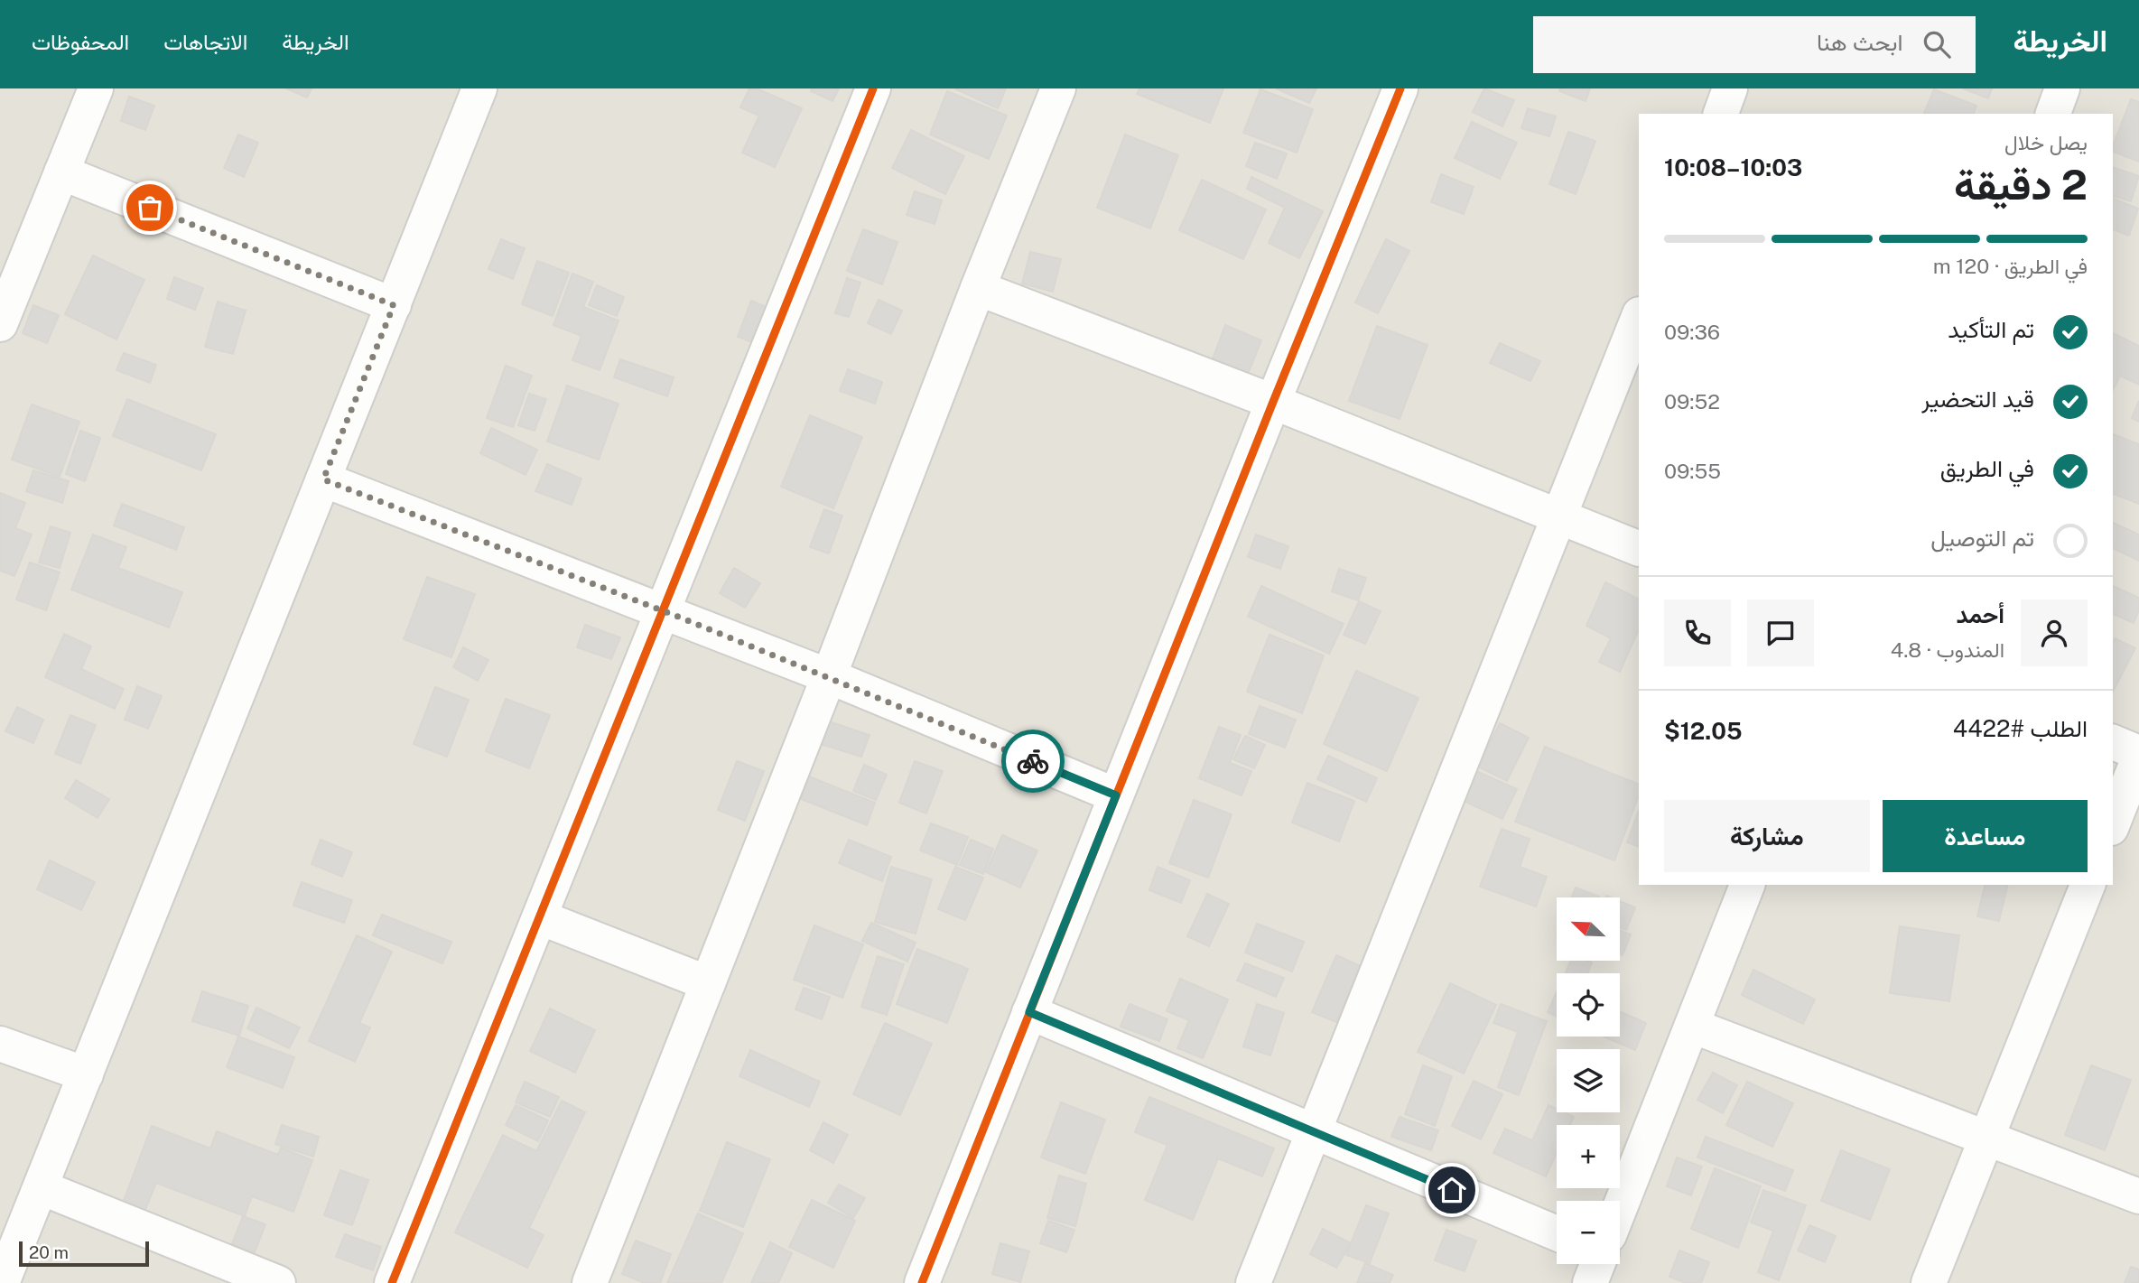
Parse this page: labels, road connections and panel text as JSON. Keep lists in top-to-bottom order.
{
  "scale_bar": "20 m",
  "north": "top left",
  "page": {
    "header": "الخريطة",
    "search": "ابحث هنا",
    "nav": ["الخريطة", "الاتجاهات", "المحفوظات"],
    "heading": ["2 دقيقة", "يصل خلال", "10:03–10:08"],
    "panel": [
      "أحمد",
      "المندوب · 4.8",
      "الطلب #4422",
      "$12.05"
    ],
    "bar": "في الطريق · 120 m",
    "list": [
      ["تم التأكيد", "09:36"],
      ["قيد التحضير", "09:52"],
      ["في الطريق", "09:55"],
      "تم التوصيل"
    ],
    "buttons": ["مساعدة", "مشاركة"],
    "map_buttons": ["+", "−"],
    "scale": "20 m"
  }
}
